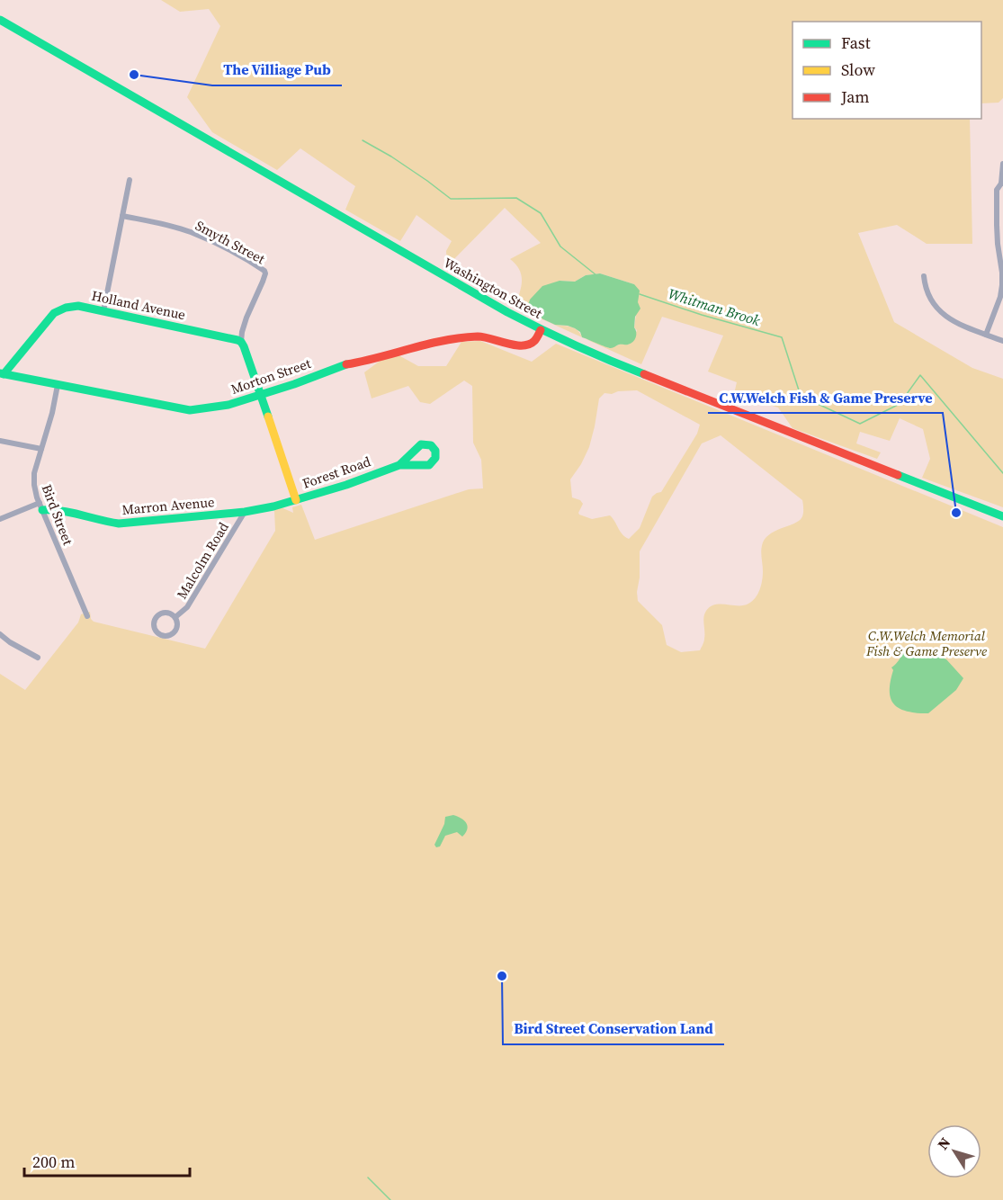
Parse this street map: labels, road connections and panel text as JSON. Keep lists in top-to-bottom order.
{
  "streets": {
    "street": [
      "Smyth Street",
      "Washington Street",
      "Holland Avenue",
      "Morton Street",
      "Forest Road",
      "Marron Avenue",
      "Bird Street",
      "Malcolm Road"
    ]
  },
  "crossings": [
    ["Smyth Street", "Holland Avenue"],
    ["Washington Street", "Morton Street"],
    ["Holland Avenue", "Morton Street"],
    ["Morton Street", "Forest Road"],
    ["Morton Street", "Bird Street"],
    ["Forest Road", "Marron Avenue"],
    ["Marron Avenue", "Bird Street"],
    ["Marron Avenue", "Malcolm Road"]
  ],
  "water": ["Whitman Brook"],
  "parks": ["C.W.Welch Memorial Fish & Game Preserve"],
  "places": ["The Villiage Pub", "C.W.Welch Fish & Game Preserve", "Bird Street Conservation Land"],
  "legend": ["Fast", "Slow", "Jam"],
  "scale_bar": "200 m",
  "north": "top left"
}
